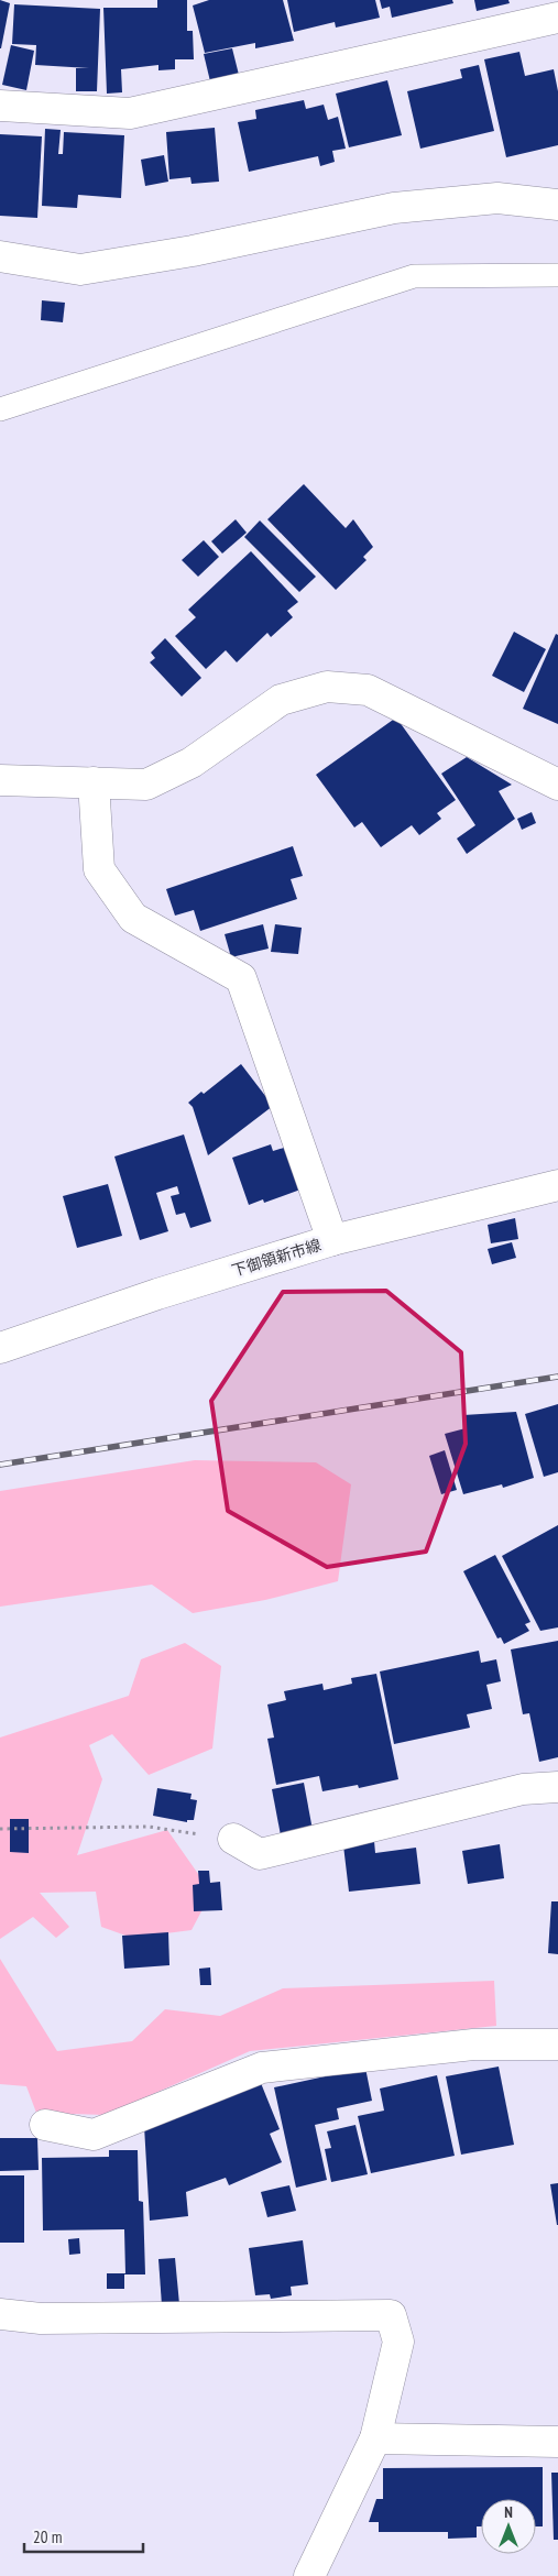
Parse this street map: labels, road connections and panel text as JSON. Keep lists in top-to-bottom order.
{
  "streets": {
    "street": ["下御領新市線"]
  },
  "scale_bar": "20 m",
  "north": "top"
}
